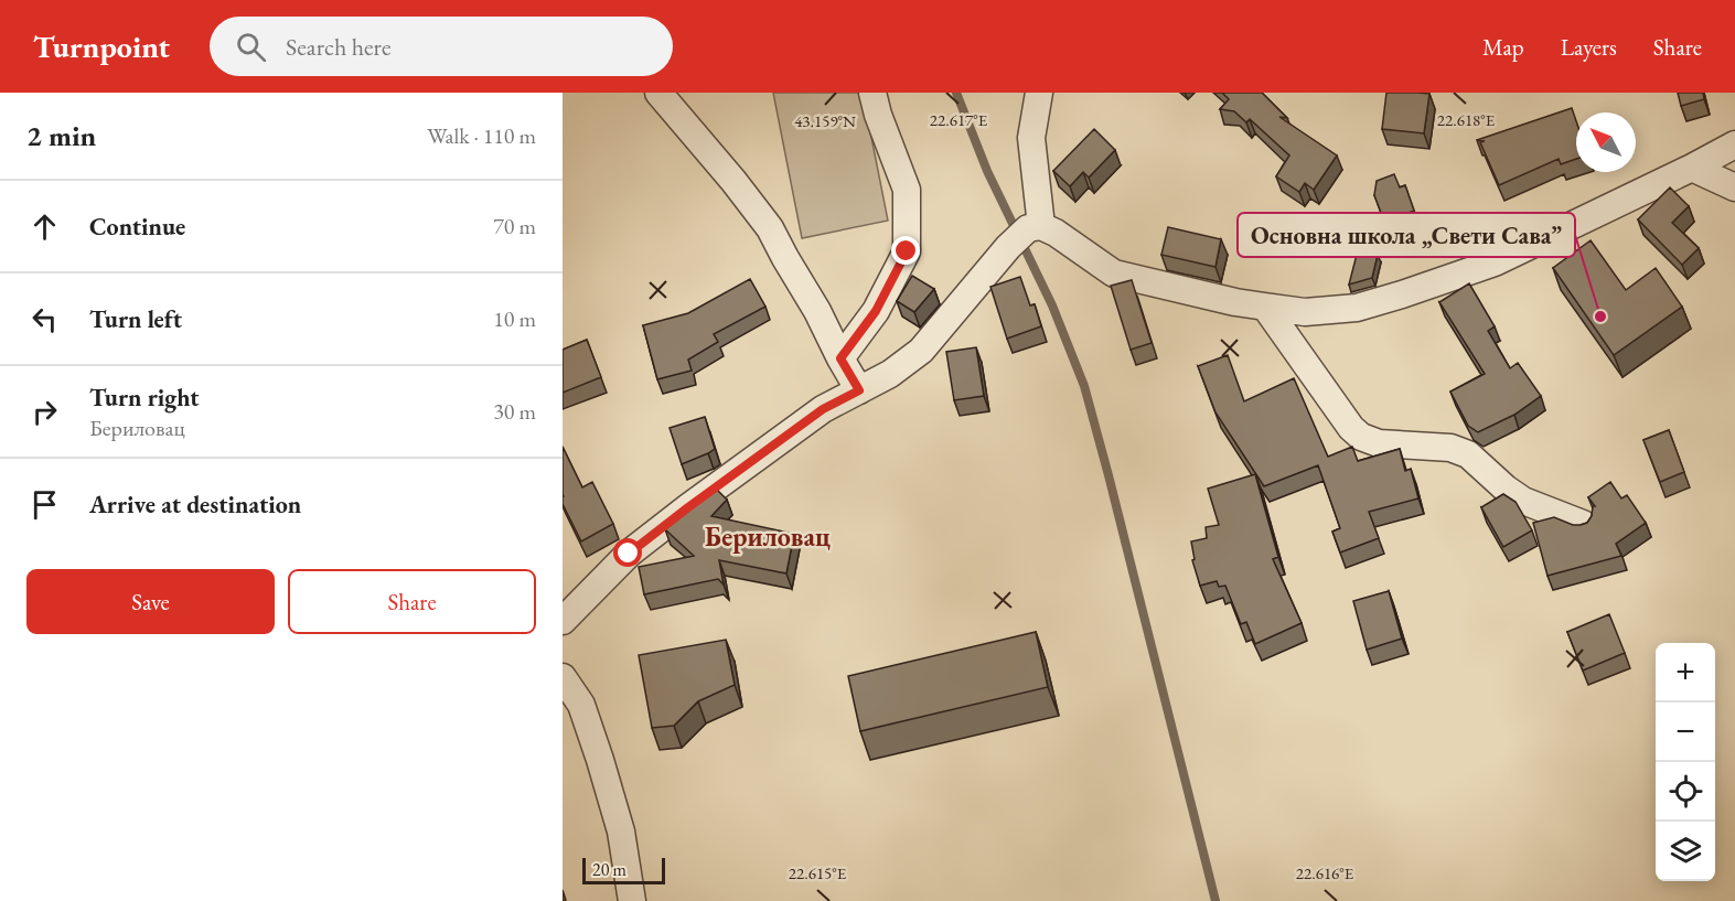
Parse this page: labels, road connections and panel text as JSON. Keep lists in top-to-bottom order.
{
  "districts": ["Бериловац"],
  "places": ["Основна школа „Свети Сава”"],
  "scale_bar": "20 m",
  "north": "top left",
  "page": {
    "header": "Turnpoint",
    "search": "Search here",
    "nav": ["Map", "Layers", "Share"],
    "heading": ["2 min", "Walk · 110 m"],
    "list": [
      ["Continue", "70 m"],
      ["Turn left", "10 m"],
      ["Turn right", "Бериловац", "30 m"],
      "Arrive at destination"
    ],
    "buttons": ["Save", "Share"],
    "map_buttons": ["+", "−"],
    "scale": "20 m"
  },
  "coordinates": [
    "22.617°E",
    "22.618°E",
    "43.159°N",
    "22.615°E",
    "22.616°E"
  ]
}
